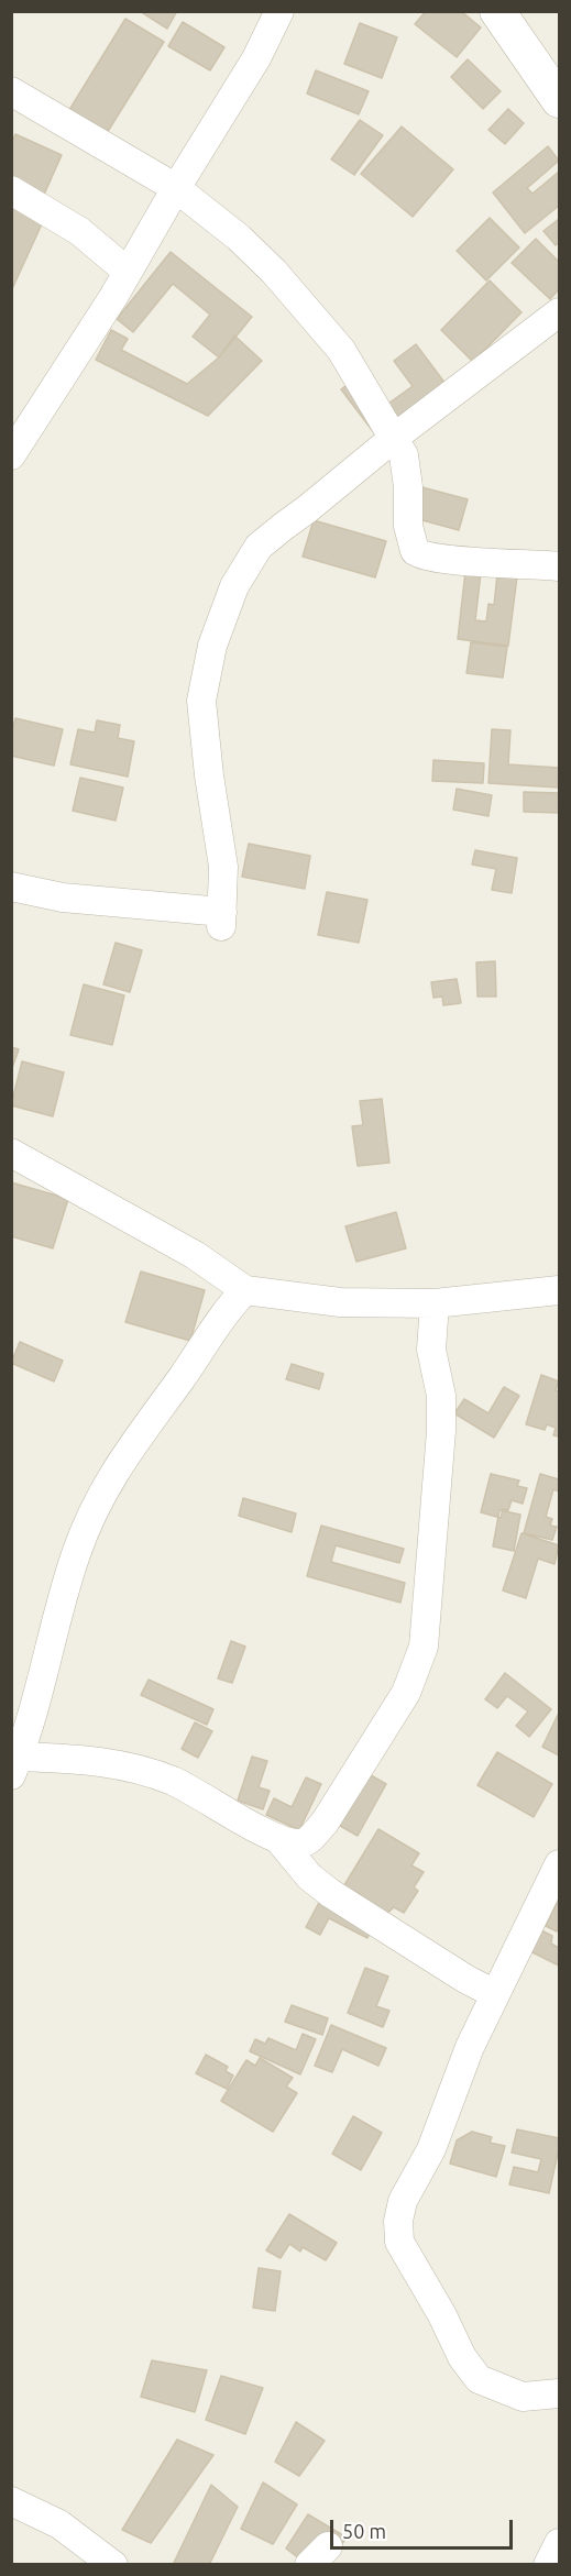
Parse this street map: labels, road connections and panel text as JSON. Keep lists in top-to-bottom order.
{
  "scale_bar": "50 m"
}
